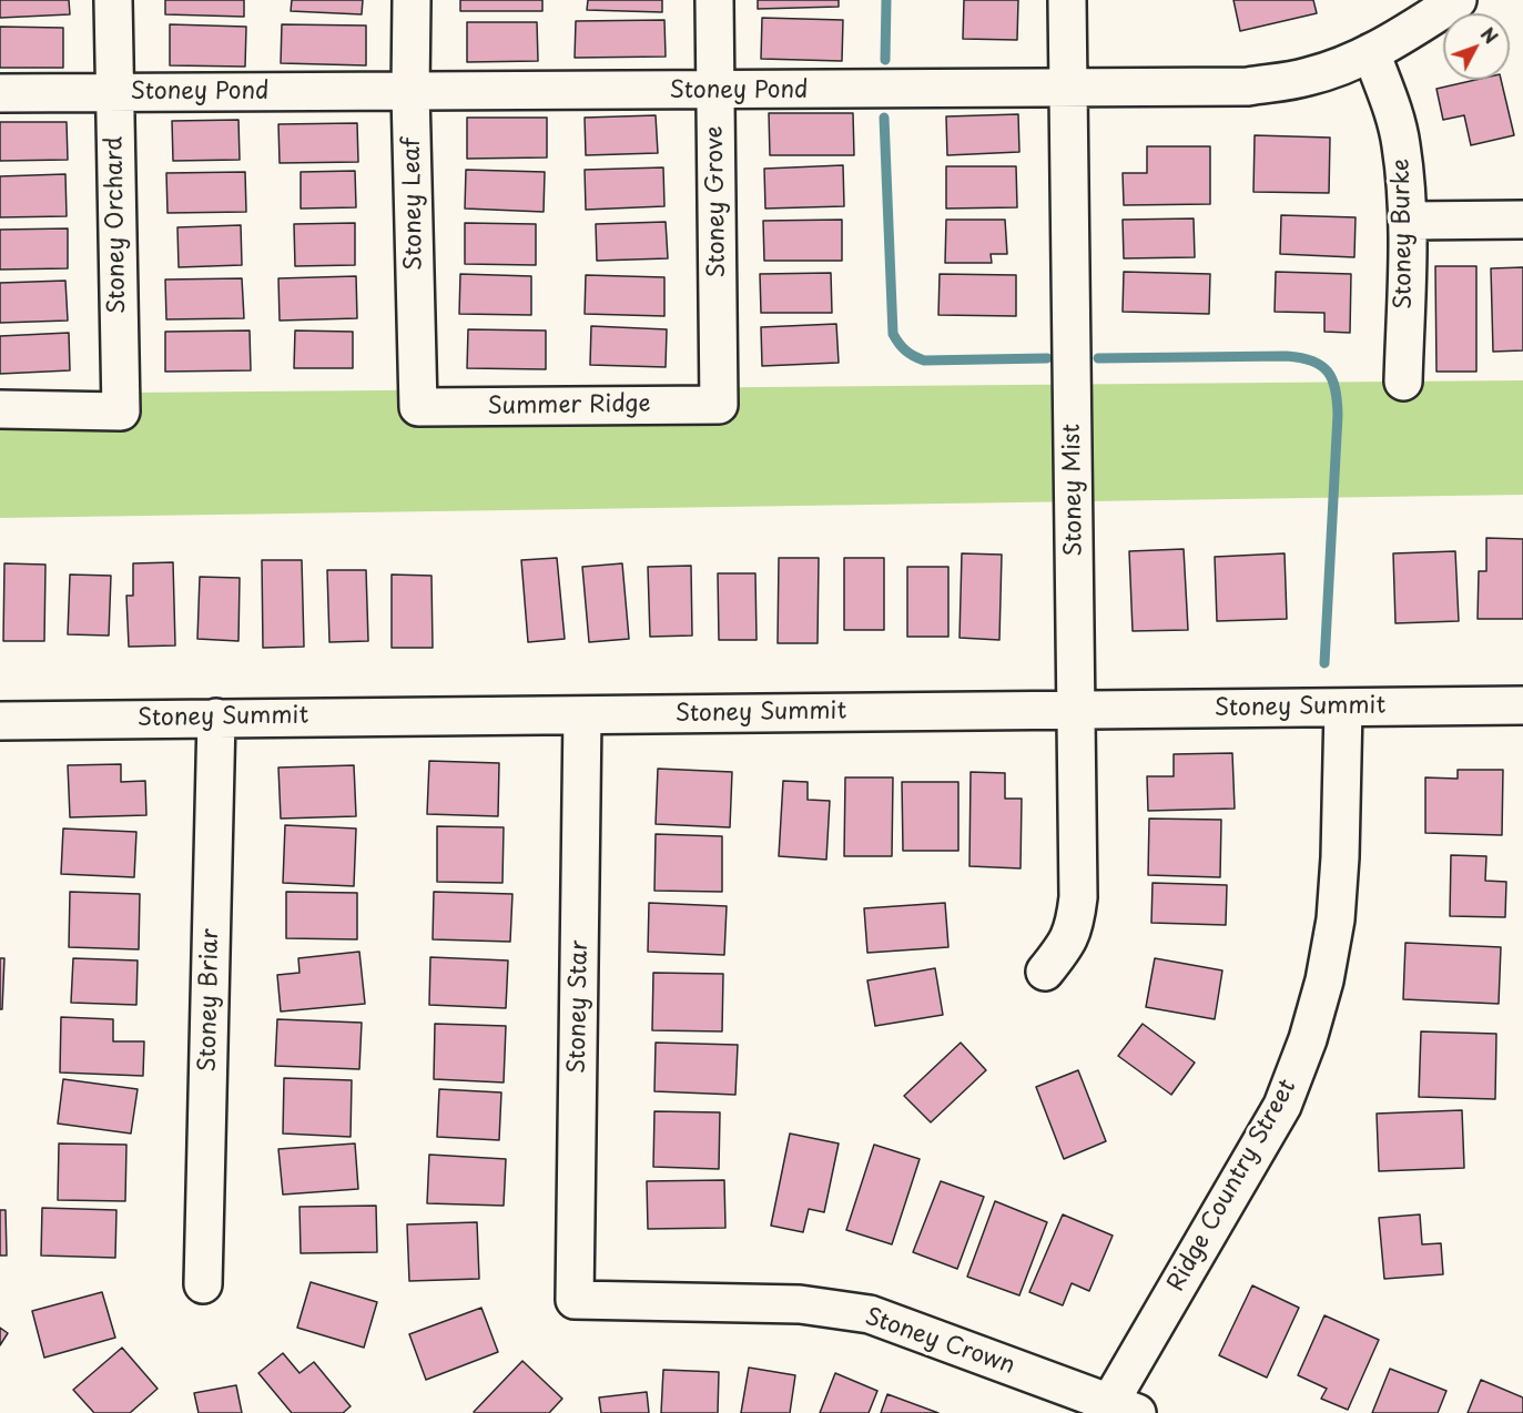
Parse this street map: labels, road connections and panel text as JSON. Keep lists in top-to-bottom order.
{
  "streets": {
    "street": [
      "Stoney Pond",
      "Stoney Grove",
      "Stoney Leaf",
      "Stoney Orchard",
      "Stoney Burke",
      "Summer Ridge",
      "Stoney Mist",
      "Stoney Summit",
      "Stoney Briar",
      "Stoney Star",
      "Ridge Country Street",
      "Stoney Crown"
    ]
  },
  "crossings": [
    ["Stoney Pond", "Stoney Grove"],
    ["Stoney Pond", "Stoney Leaf"],
    ["Stoney Pond", "Stoney Orchard"],
    ["Stoney Pond", "Stoney Burke"],
    ["Stoney Pond", "Stoney Mist"],
    ["Stoney Grove", "Summer Ridge"],
    ["Stoney Leaf", "Summer Ridge"],
    ["Stoney Mist", "Stoney Summit"],
    ["Stoney Summit", "Stoney Briar"],
    ["Stoney Summit", "Stoney Star"],
    ["Stoney Summit", "Ridge Country Street"],
    ["Stoney Star", "Stoney Crown"],
    ["Ridge Country Street", "Stoney Crown"]
  ],
  "north": "top right"
}
